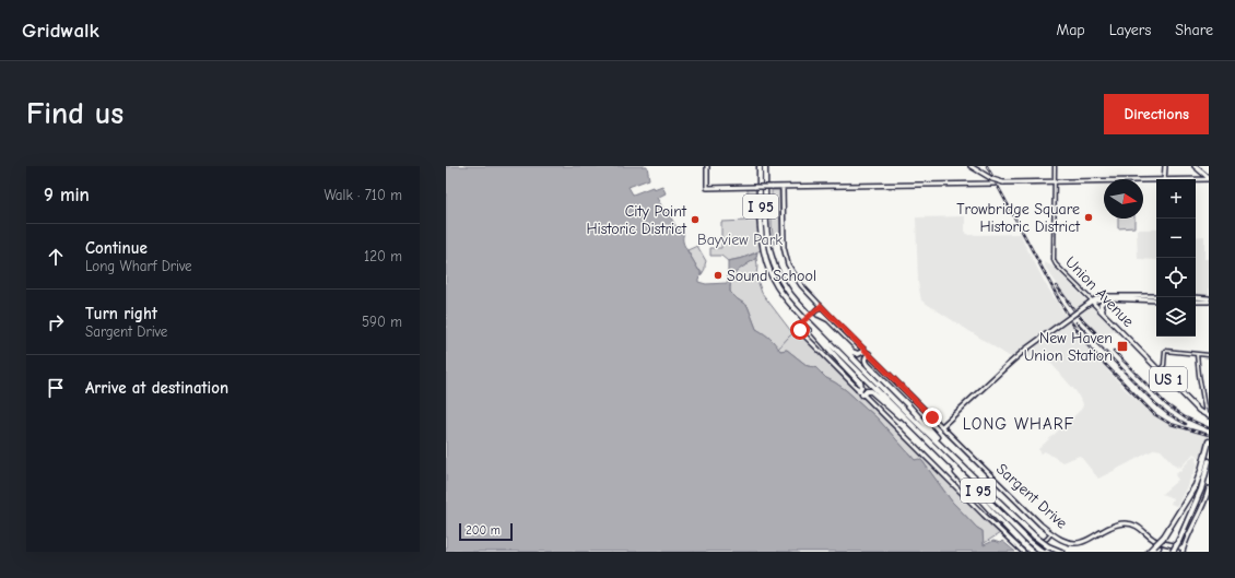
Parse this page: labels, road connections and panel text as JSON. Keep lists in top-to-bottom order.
{
  "streets": {
    "highway": ["I 95"],
    "main road": ["Union Avenue", "US 1", "Sargent Drive"]
  },
  "districts": ["LONG WHARF"],
  "parks": ["Bayview Park"],
  "places": {
    "other": ["Trowbridge Square Historic District", "City Point Historic District", "Sound School"],
    "transit": ["New Haven Union Station"]
  },
  "scale_bar": "200 m",
  "north": "right",
  "page": {
    "header": "Gridwalk",
    "nav": ["Map", "Layers", "Share"],
    "buttons": "Directions",
    "title": "Find us",
    "heading": ["9 min", "Walk · 710 m"],
    "map_buttons": ["+", "−"],
    "list": [
      ["Continue", "Long Wharf Drive", "120 m"],
      ["Turn right", "Sargent Drive", "590 m"],
      "Arrive at destination"
    ],
    "scale": "200 m"
  }
}
